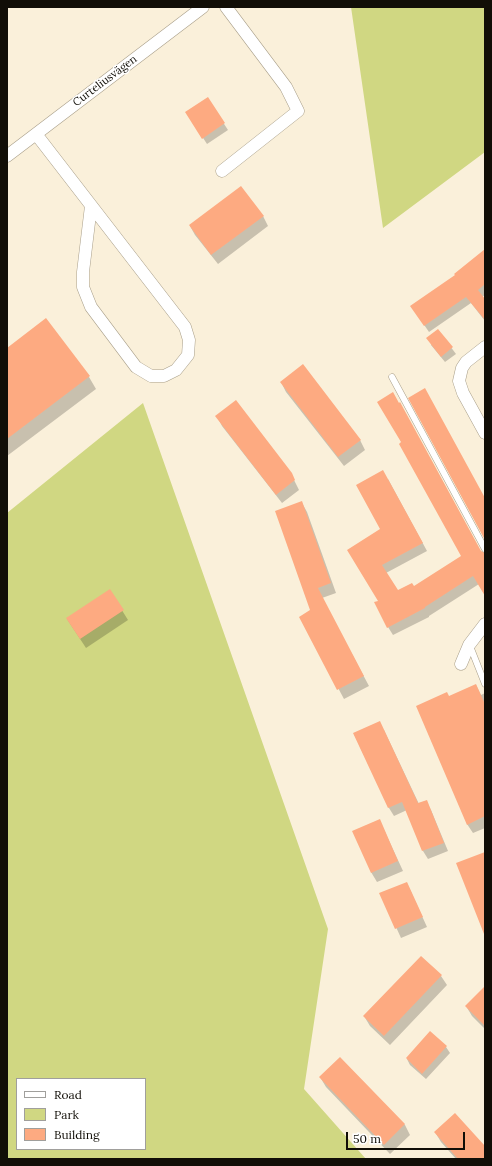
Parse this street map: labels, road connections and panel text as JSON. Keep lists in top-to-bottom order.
{
  "streets": {
    "street": ["Curteliusvägen"]
  },
  "legend": ["Road", "Park", "Building"],
  "scale_bar": "50 m"
}
